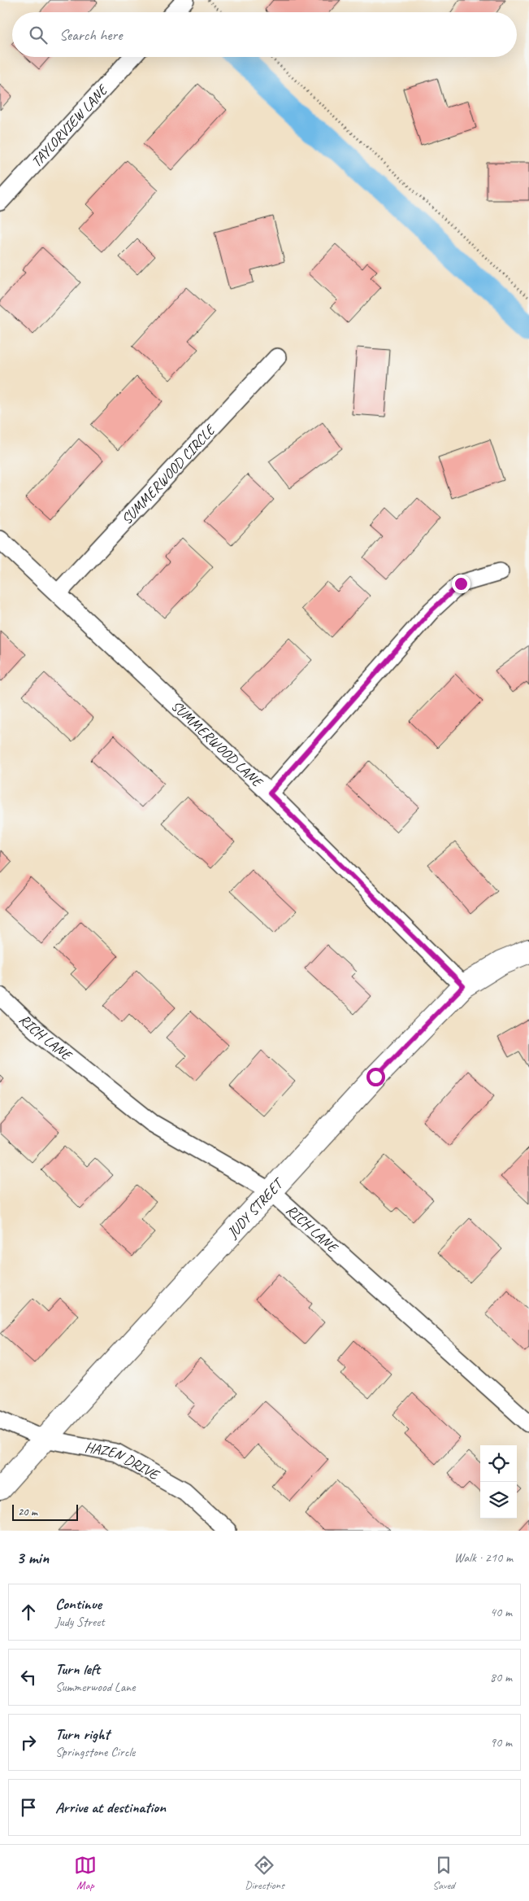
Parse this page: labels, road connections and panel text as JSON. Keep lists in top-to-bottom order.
{
  "streets": {
    "street": [
      "TAYLORVIEW LANE",
      "SUMMERWOOD CIRCLE",
      "SUMMERWOOD LANE",
      "RICH LANE",
      "JUDY STREET",
      "HAZEN DRIVE"
    ]
  },
  "crossings": [
    ["SUMMERWOOD CIRCLE", "SUMMERWOOD LANE"],
    ["SUMMERWOOD LANE", "JUDY STREET"],
    ["RICH LANE", "JUDY STREET"],
    ["JUDY STREET", "HAZEN DRIVE"]
  ],
  "scale_bar": "20 m",
  "page": {
    "search": "Search here",
    "scale": "20 m",
    "heading": ["3 min", "Walk · 210 m"],
    "list": [
      ["Continue", "Judy Street", "40 m"],
      ["Turn left", "Summerwood Lane", "80 m"],
      ["Turn right", "Springstone Circle", "90 m"],
      "Arrive at destination"
    ],
    "nav": ["Map", "Directions", "Saved"]
  }
}
